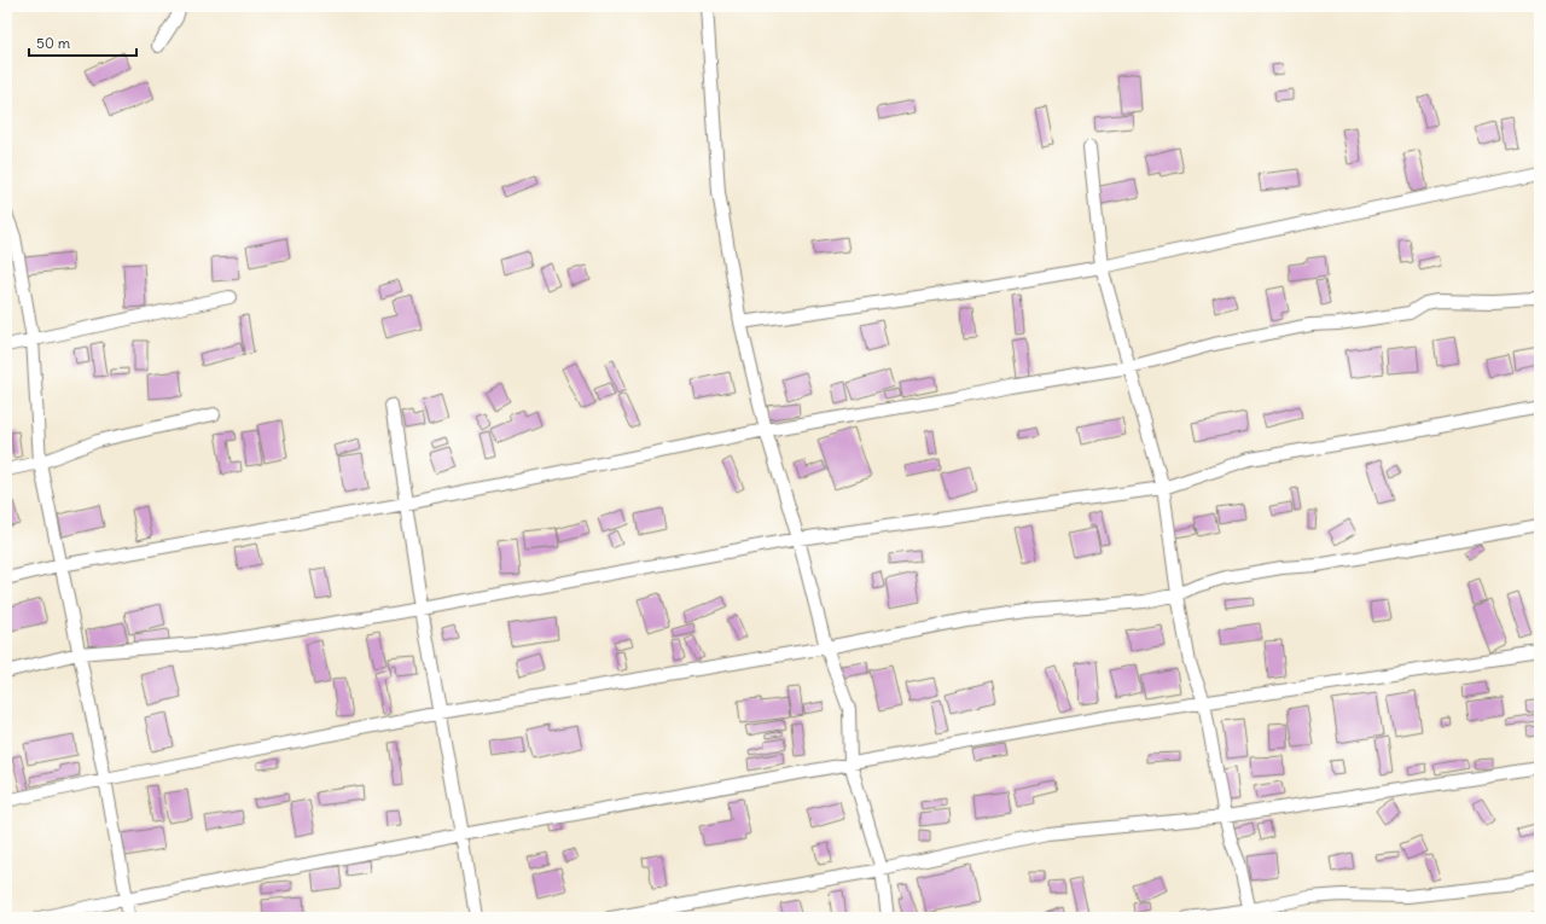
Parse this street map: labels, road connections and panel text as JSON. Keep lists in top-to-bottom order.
{
  "scale_bar": "50 m"
}
